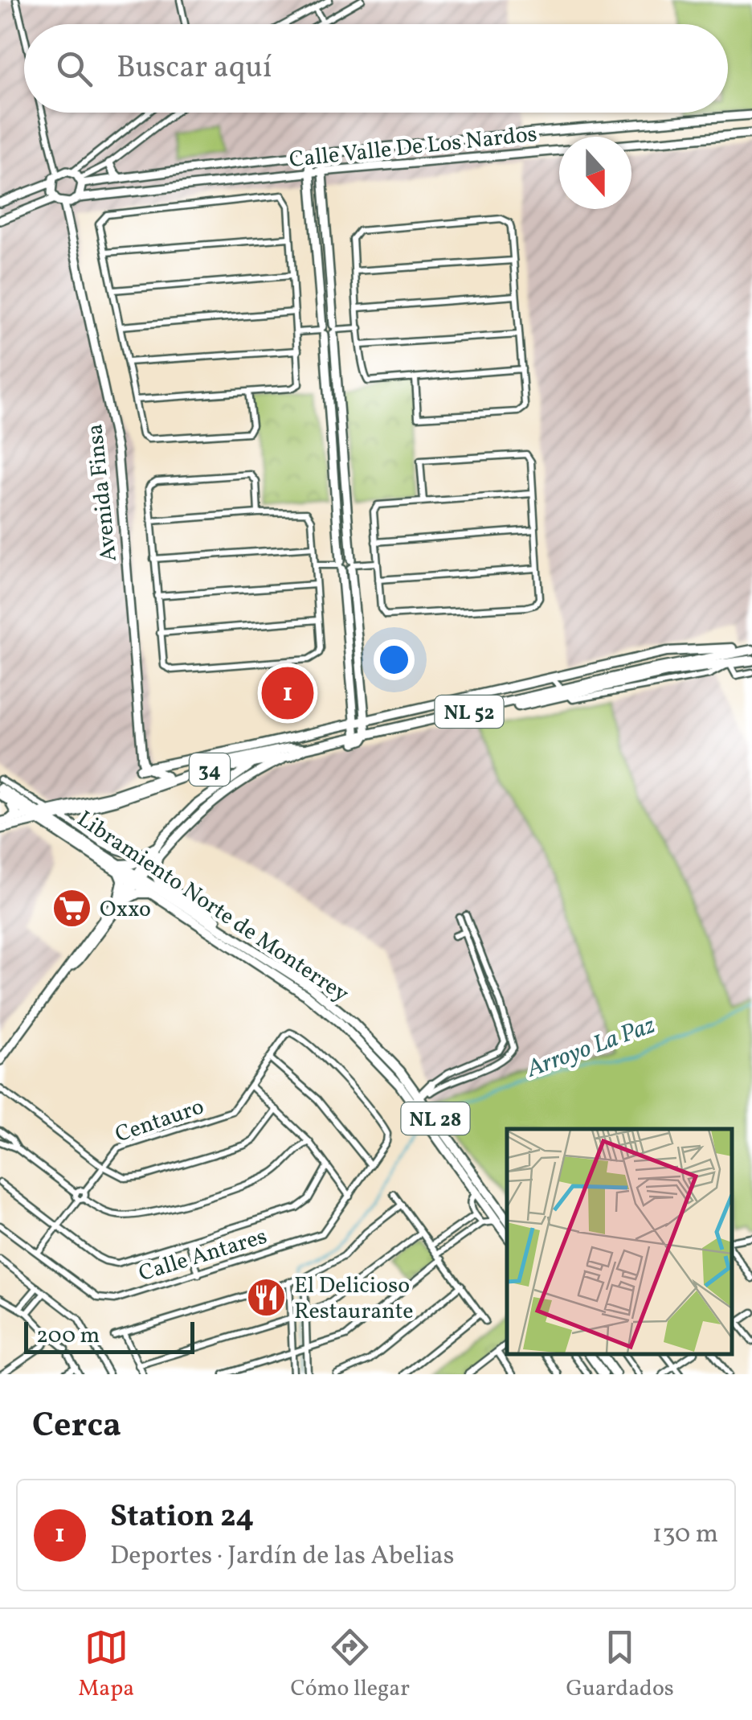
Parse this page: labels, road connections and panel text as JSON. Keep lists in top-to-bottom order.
{
  "streets": {
    "main road": [
      "NL 52",
      "34",
      "Libramiento Norte de Monterrey",
      "NL 28"
    ],
    "street": [
      "Calle Valle De Los Nardos",
      "Avenida Finsa",
      "Centauro",
      "Calle Antares"
    ]
  },
  "crossings": [
    ["Calle Valle De Los Nardos", "Avenida Finsa"],
    ["NL 52", "34"],
    ["NL 52", "Libramiento Norte de Monterrey"],
    ["34", "Libramiento Norte de Monterrey"],
    ["Centauro", "Calle Antares"]
  ],
  "water": ["Arroyo La Paz"],
  "places": {
    "supermarket": ["Oxxo"],
    "restaurant": ["El Delicioso Restaurante"]
  },
  "scale_bar": "200 m",
  "north": "bottom",
  "page": {
    "search": "Buscar aquí",
    "pins": "1",
    "scale": "200 m",
    "heading": "Cerca",
    "list": [
      {
        "mark": "1",
        "name": "Station 24",
        "note": "Deportes · Jardín de las Abelias",
        "value": "130 m"
      }
    ],
    "nav": ["Mapa", "Cómo llegar", "Guardados"]
  }
}
